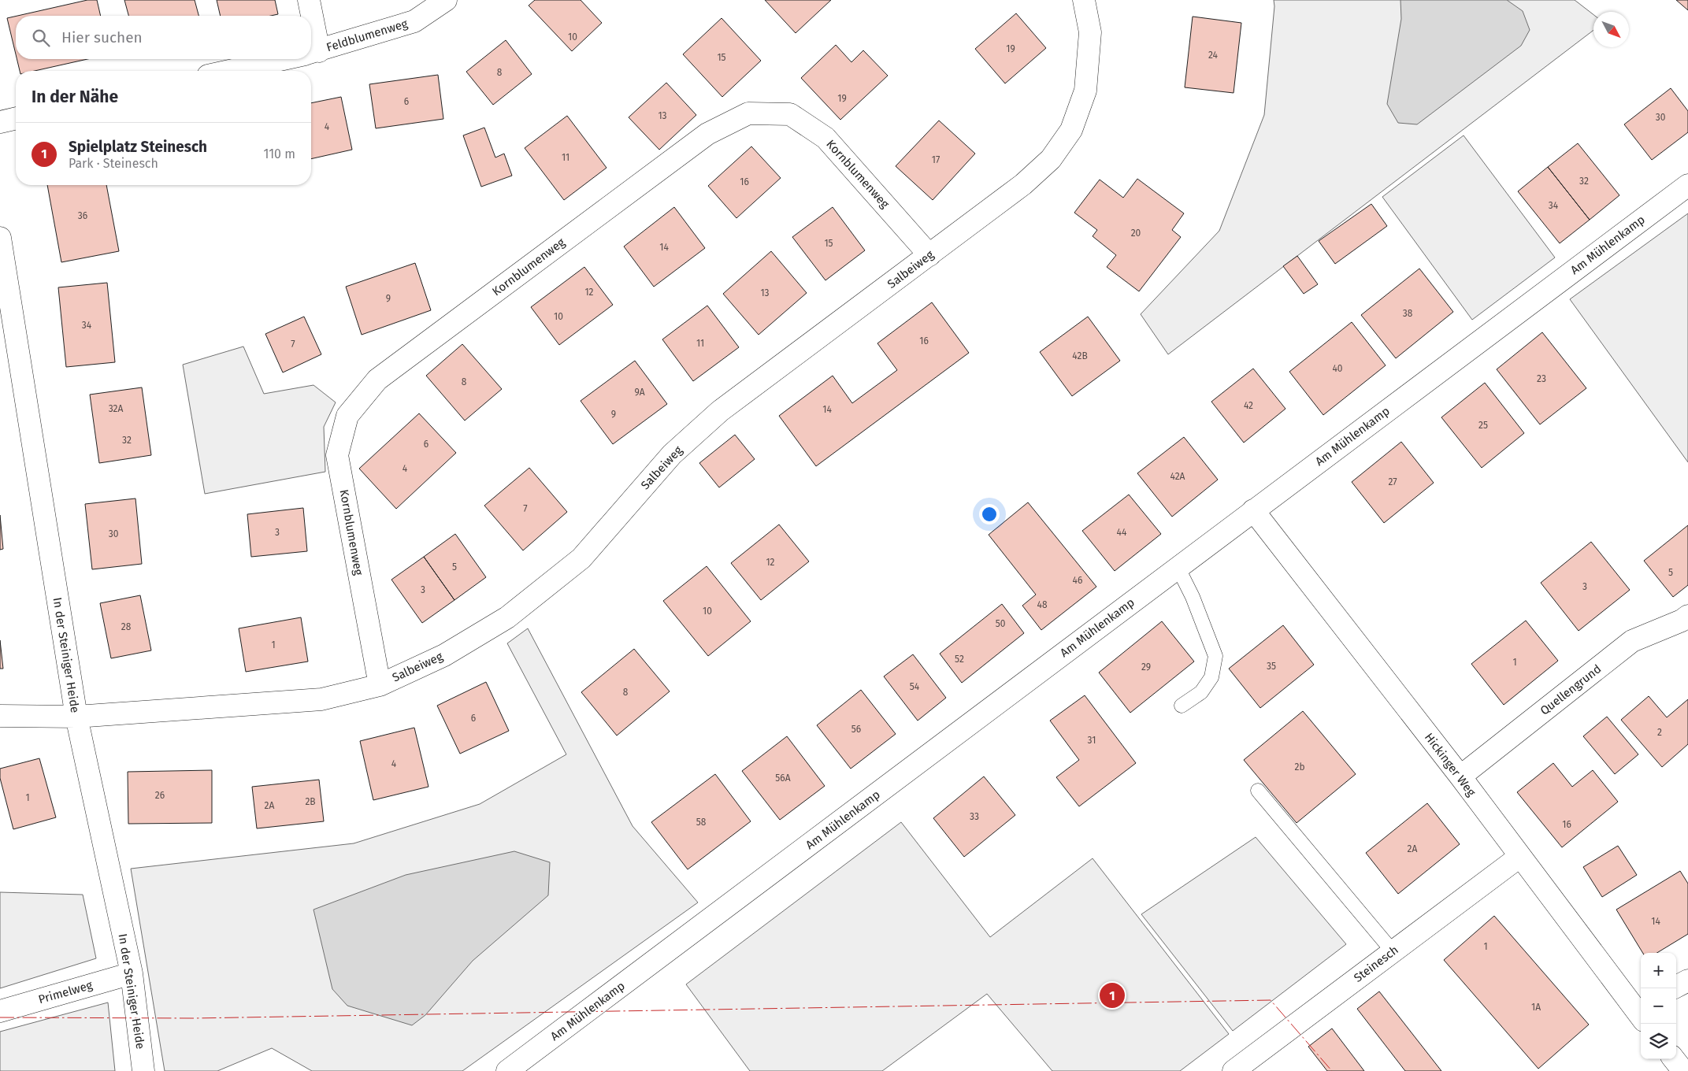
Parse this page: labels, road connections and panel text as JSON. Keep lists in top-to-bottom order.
{
  "streets": {
    "street": [
      "Feldblumenweg",
      "Kornblumenweg",
      "Am Mühlenkamp",
      "Salbeiweg",
      "In der Steiniger Heide",
      "Quellengrund",
      "Hickinger Weg",
      "Steinesch",
      "Primelweg"
    ]
  },
  "crossings": [
    ["Kornblumenweg", "Salbeiweg"],
    ["Am Mühlenkamp", "Hickinger Weg"],
    ["Salbeiweg", "In der Steiniger Heide"],
    ["In der Steiniger Heide", "Primelweg"],
    ["Quellengrund", "Hickinger Weg"],
    ["Hickinger Weg", "Steinesch"]
  ],
  "house_numbers": [
    "10",
    "19",
    "24",
    "15",
    "8",
    "19",
    "6",
    "13",
    "30",
    "4",
    "11",
    "17",
    "32",
    "16",
    "34",
    "36",
    "20",
    "15",
    "14",
    "12",
    "13",
    "9",
    "38",
    "10",
    "34",
    "16",
    "11",
    "7",
    "42B",
    "40",
    "23",
    "8",
    "9A",
    "42",
    "32A",
    "14",
    "9",
    "25",
    "32",
    "6",
    "4",
    "42A",
    "27",
    "7",
    "3",
    "44",
    "30",
    "12",
    "5",
    "5",
    "46",
    "3",
    "3",
    "48",
    "10",
    "50",
    "28",
    "1",
    "52",
    "1",
    "35",
    "29",
    "54",
    "8",
    "6",
    "56",
    "2",
    "31",
    "4",
    "2b",
    "56A",
    "26",
    "1",
    "2B",
    "2A",
    "33",
    "58",
    "16",
    "2A",
    "14",
    "1",
    "1A"
  ],
  "north": "bottom right",
  "page": {
    "search": "Hier suchen",
    "heading": "In der Nähe",
    "list": [
      {
        "mark": "1",
        "name": "Spielplatz Steinesch",
        "note": "Park · Steinesch",
        "value": "110 m"
      }
    ],
    "map_buttons": ["+", "−"],
    "pins": "1"
  }
}
